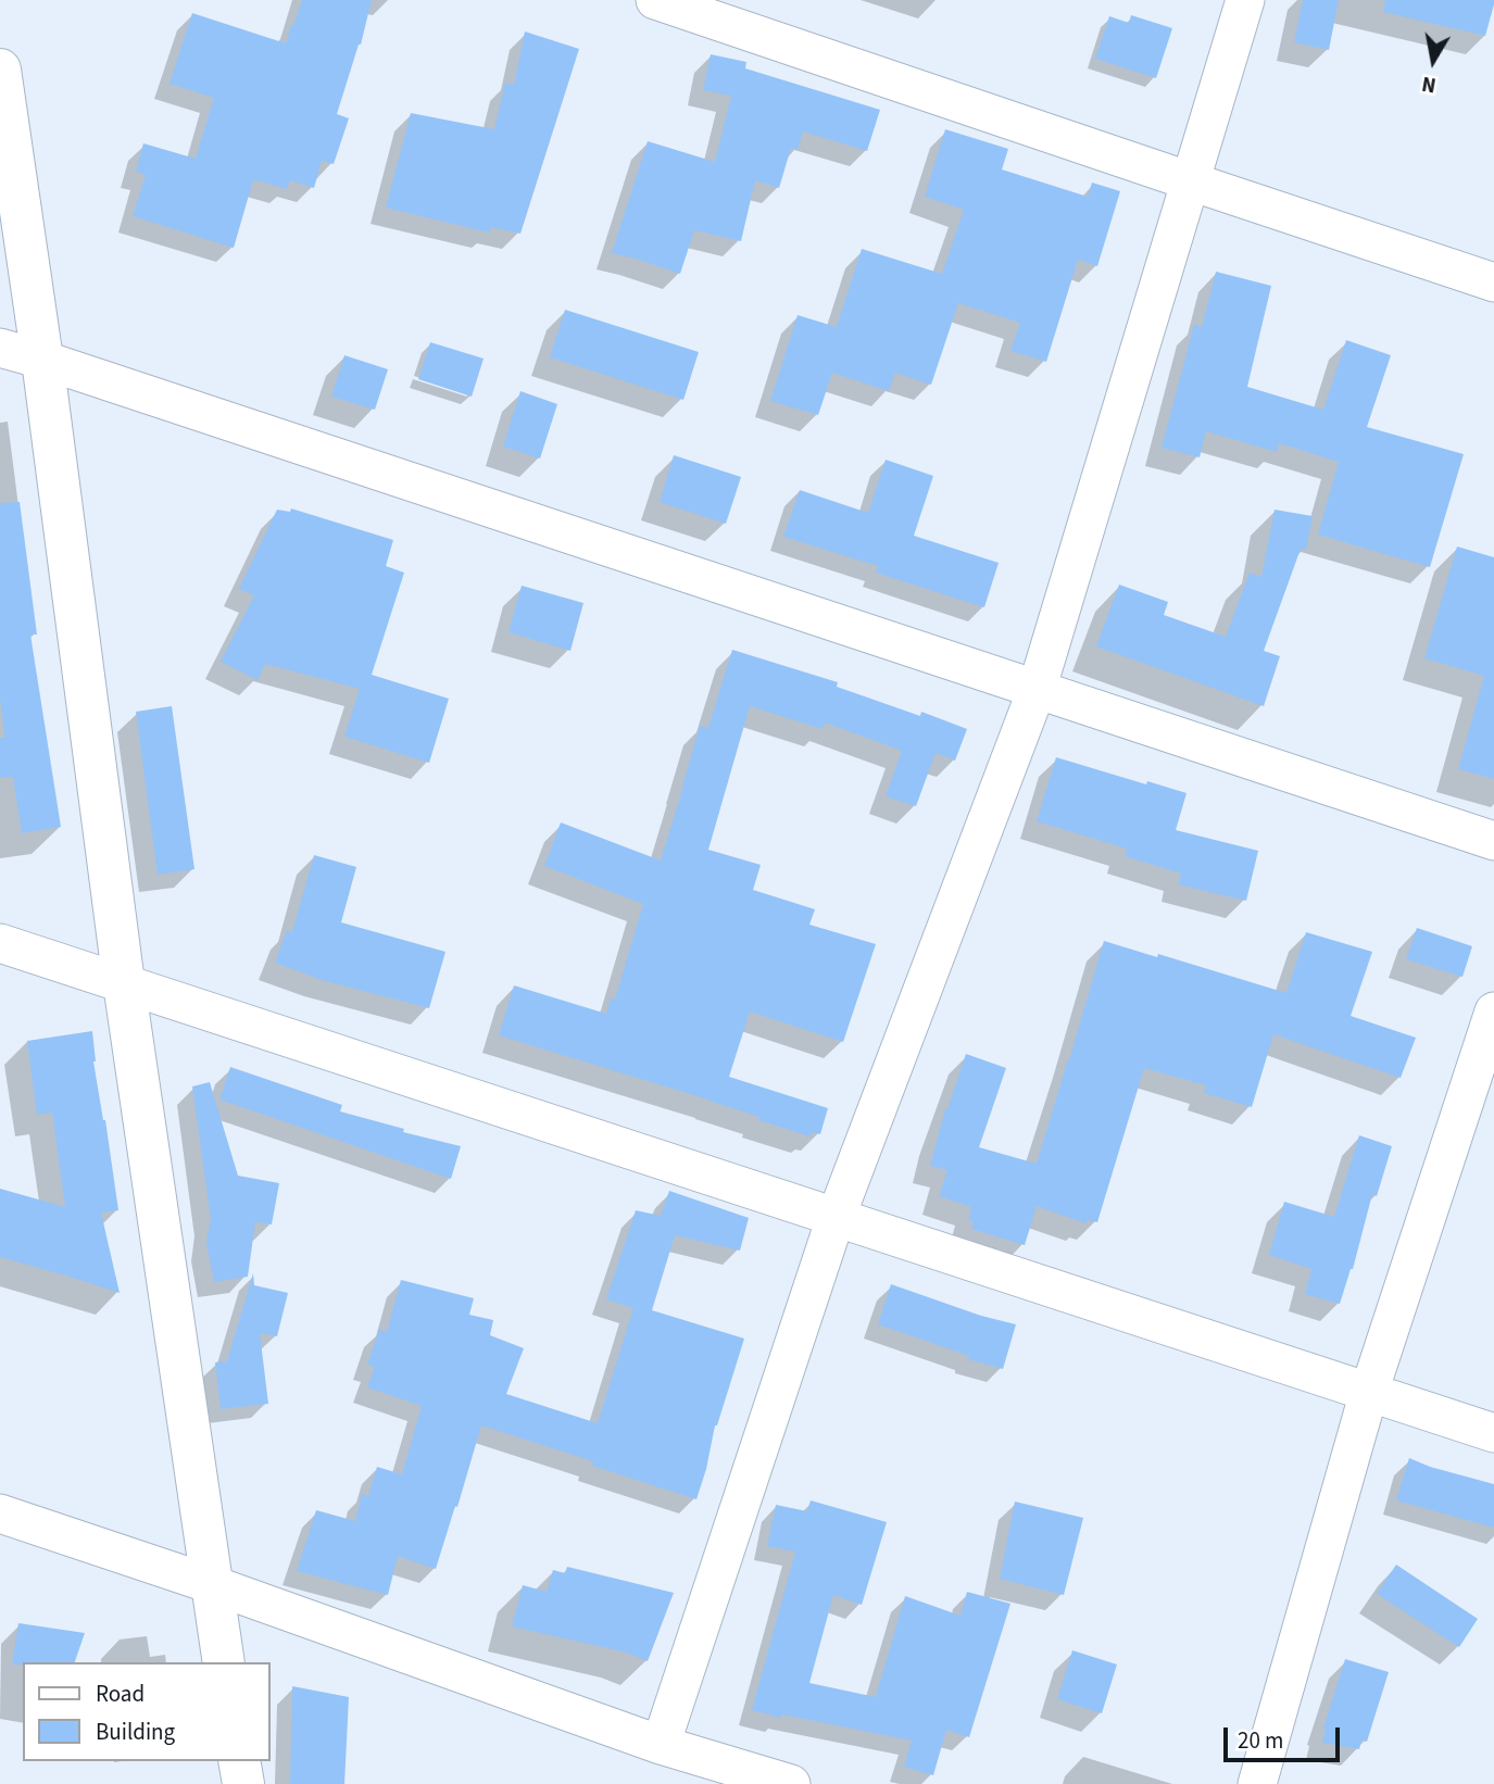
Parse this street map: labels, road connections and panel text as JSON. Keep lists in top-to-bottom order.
{
  "legend": ["Road", "Building"],
  "scale_bar": "20 m",
  "north": "bottom"
}
